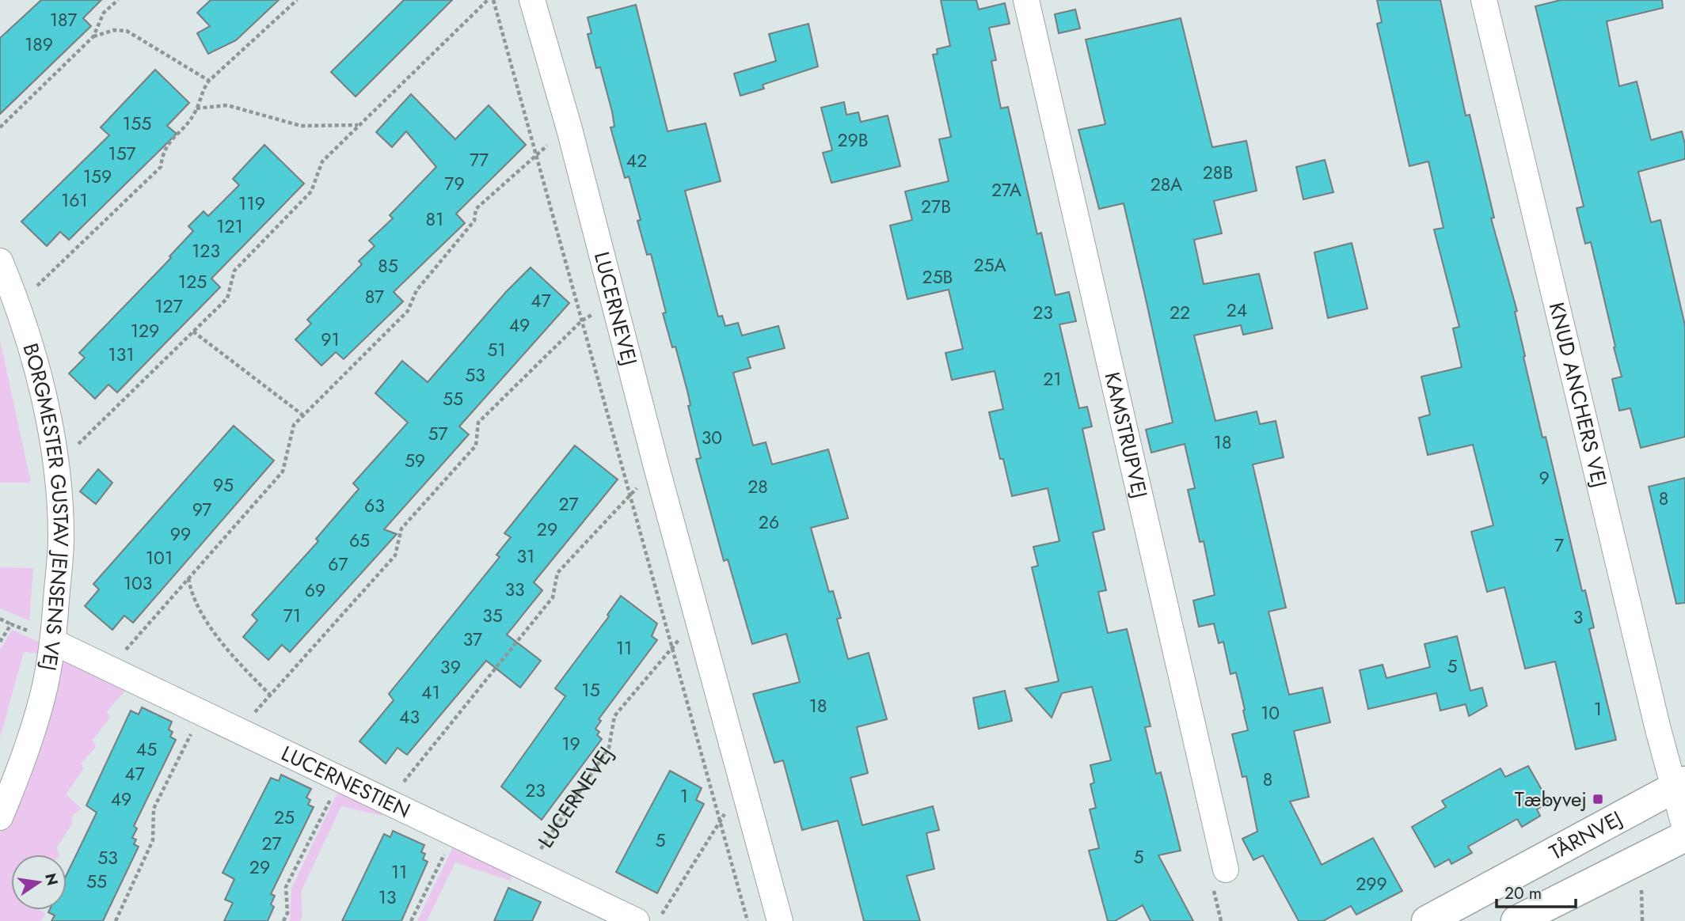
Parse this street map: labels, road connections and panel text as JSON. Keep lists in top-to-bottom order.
{
  "streets": {
    "street": [
      "LUCERNEVEJ",
      "KNUD ANCHERS VEJ",
      "KAMSTRUPVEJ",
      "BORGMESTER GUSTAV JENSENS VEJ",
      "LUCERNESTIEN",
      "TÅRNVEJ"
    ]
  },
  "crossings": [
    ["LUCERNEVEJ", "LUCERNESTIEN"],
    ["KNUD ANCHERS VEJ", "TÅRNVEJ"],
    ["BORGMESTER GUSTAV JENSENS VEJ", "LUCERNESTIEN"]
  ],
  "places": {
    "transit": ["Tæbyvej"]
  },
  "house_numbers": [
    "187",
    "189",
    "155",
    "29B",
    "157",
    "77",
    "42",
    "28B",
    "159",
    "79",
    "28A",
    "27A",
    "161",
    "119",
    "27B",
    "81",
    "121",
    "123",
    "25A",
    "85",
    "25B",
    "125",
    "87",
    "47",
    "127",
    "24",
    "23",
    "22",
    "49",
    "129",
    "91",
    "51",
    "131",
    "53",
    "21",
    "55",
    "57",
    "30",
    "18",
    "59",
    "9",
    "95",
    "28",
    "8",
    "27",
    "63",
    "97",
    "26",
    "29",
    "99",
    "65",
    "7",
    "31",
    "101",
    "67",
    "103",
    "33",
    "69",
    "71",
    "35",
    "3",
    "37",
    "11",
    "5",
    "39",
    "15",
    "41",
    "18",
    "1",
    "10",
    "43",
    "19",
    "45",
    "47",
    "8",
    "23",
    "1",
    "49",
    "25",
    "5",
    "27",
    "5",
    "53",
    "29",
    "11",
    "55",
    "299",
    "13"
  ],
  "scale_bar": "20 m",
  "north": "right"
}
